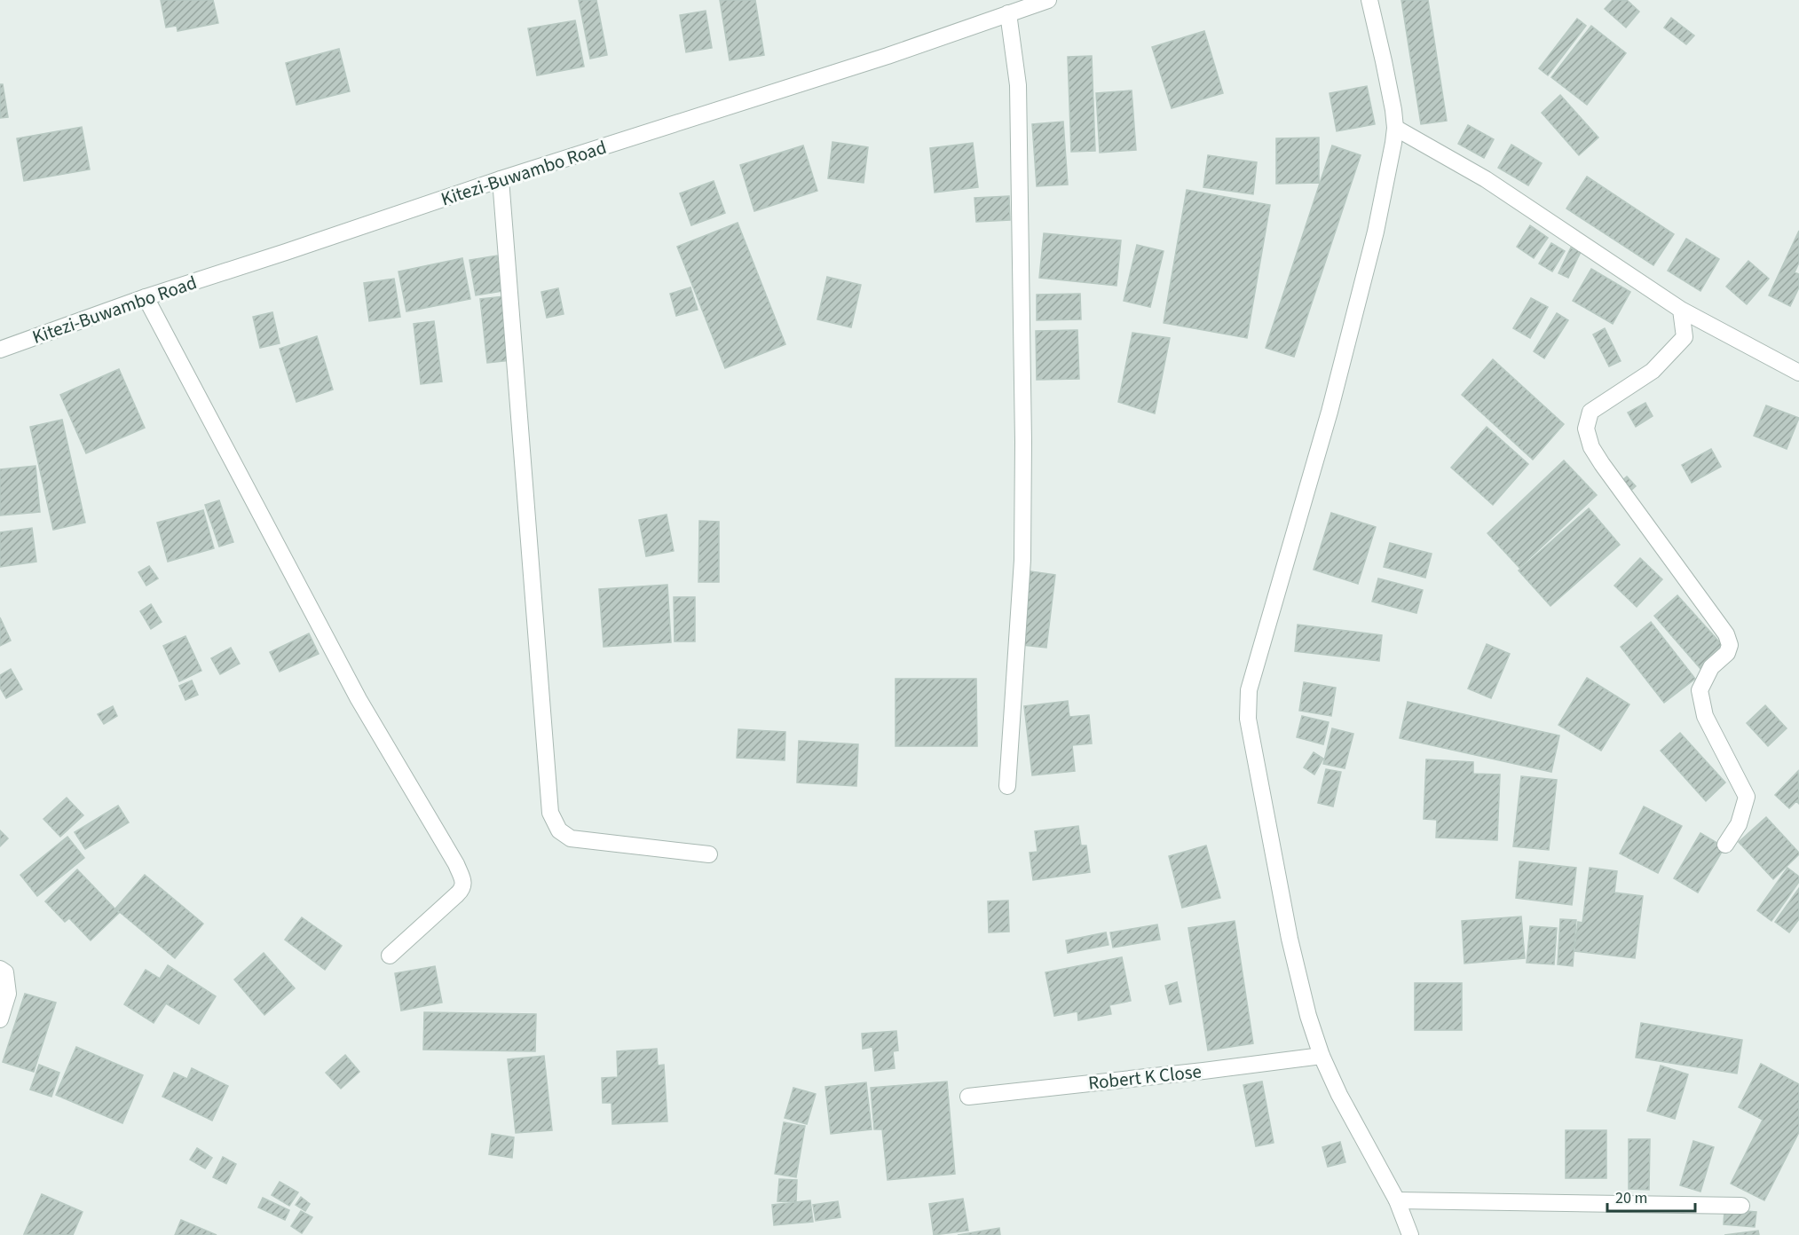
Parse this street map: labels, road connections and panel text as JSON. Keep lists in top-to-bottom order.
{
  "streets": {
    "street": ["Kitezi-Buwambo Road", "Robert K Close"]
  },
  "scale_bar": "20 m"
}
